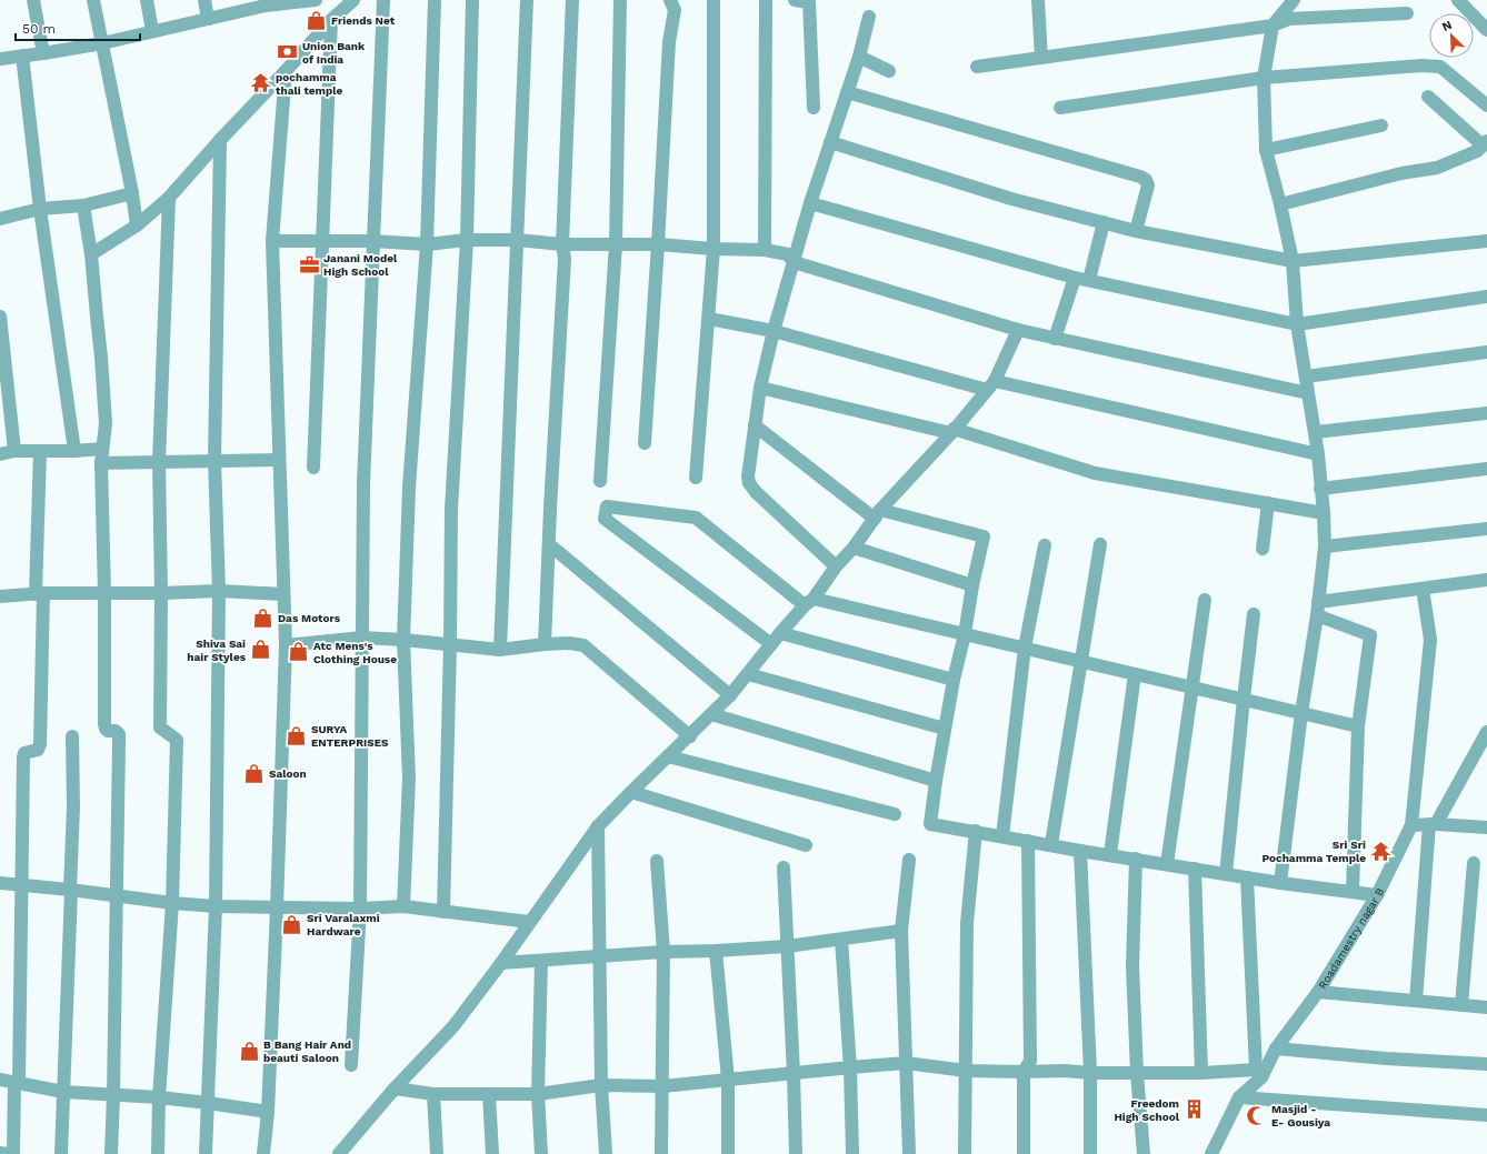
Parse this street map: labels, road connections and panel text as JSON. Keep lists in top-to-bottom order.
{
  "streets": {
    "street": ["Roadamestry nagar B"]
  },
  "places": {
    "shop": [
      "Friends Net",
      "Das Motors",
      "Shiva Sai hair Styles",
      "Atc Mens's Clothing House",
      "SURYA ENTERPRISES",
      "Saloon",
      "Sri Varalaxmi Hardware",
      "B Bang Hair And beauti Saloon"
    ],
    "bank": ["Union Bank of India"],
    "temple": ["pochamma thali temple", "Sri Sri Pochamma Temple"],
    "office": ["Janani Model High School"],
    "building": ["Freedom High School"],
    "mosque": ["Masjid - E- Gousiya"]
  },
  "scale_bar": "50 m",
  "north": "top left"
}
